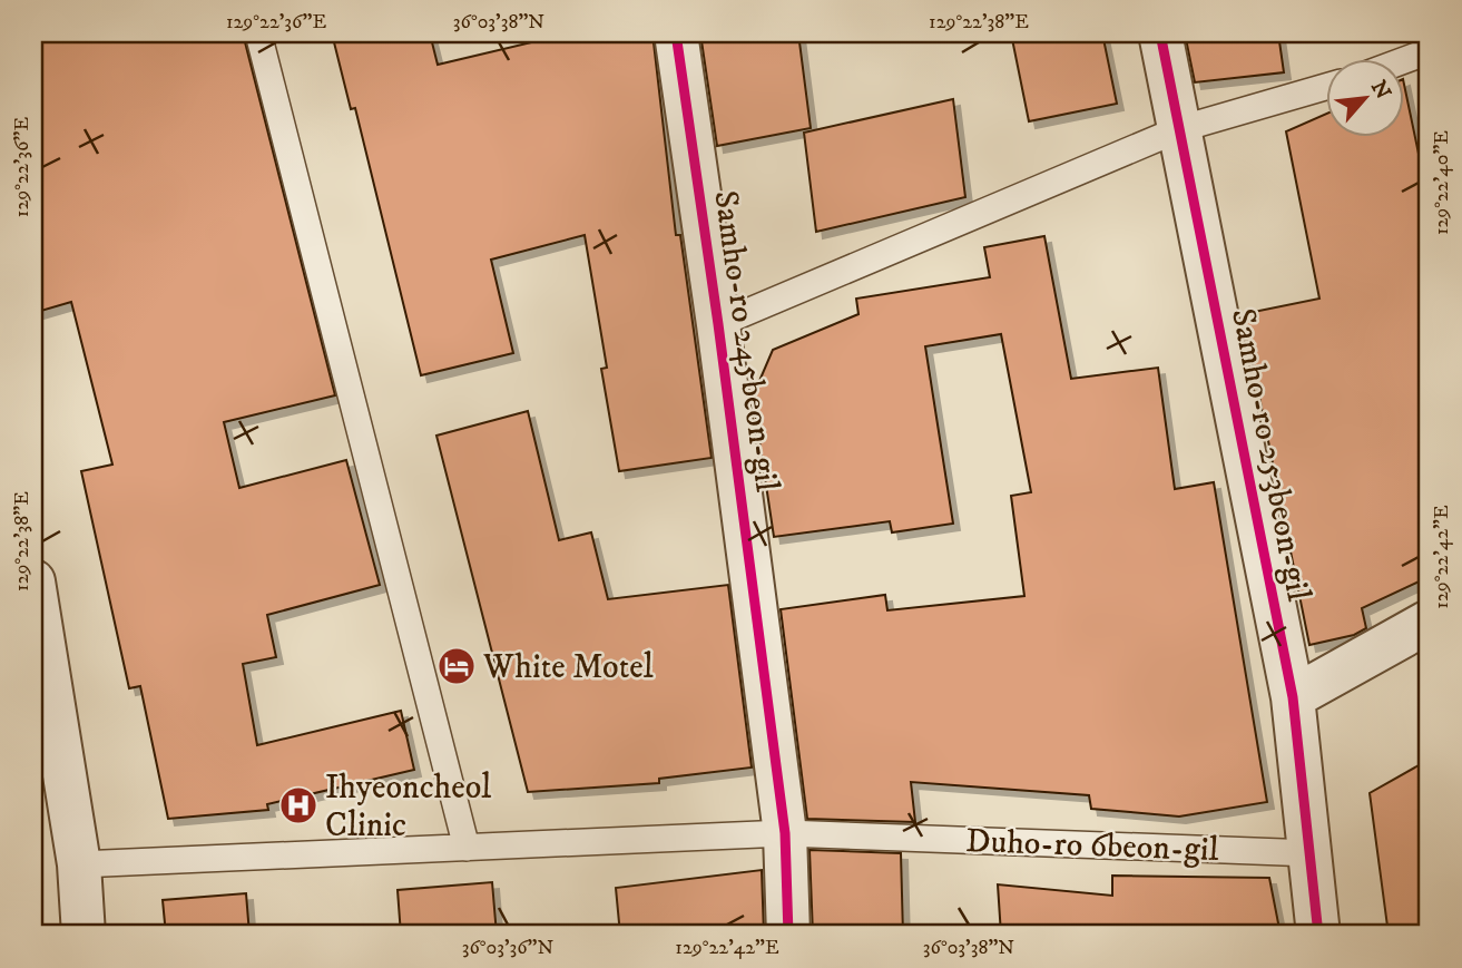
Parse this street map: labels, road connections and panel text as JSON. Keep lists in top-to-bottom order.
{
  "streets": {
    "street": ["Samho-ro 245beon-gil", "Samho-ro 253beon-gil"],
    "lane": ["Duho-ro 6beon-gil"]
  },
  "crossings": [
    ["Samho-ro 245beon-gil", "Duho-ro 6beon-gil"],
    ["Samho-ro 253beon-gil", "Duho-ro 6beon-gil"]
  ],
  "places": {
    "hotel": ["White Motel"],
    "hospital": ["Ihyeoncheol Clinic"]
  },
  "north": "top right",
  "coordinates": [
    "129°22'36\"E",
    "36°03'38\"N",
    "129°22'38\"E",
    "129°22'40\"E",
    "129°22'42\"E",
    "36°03'36\"N"
  ]
}
